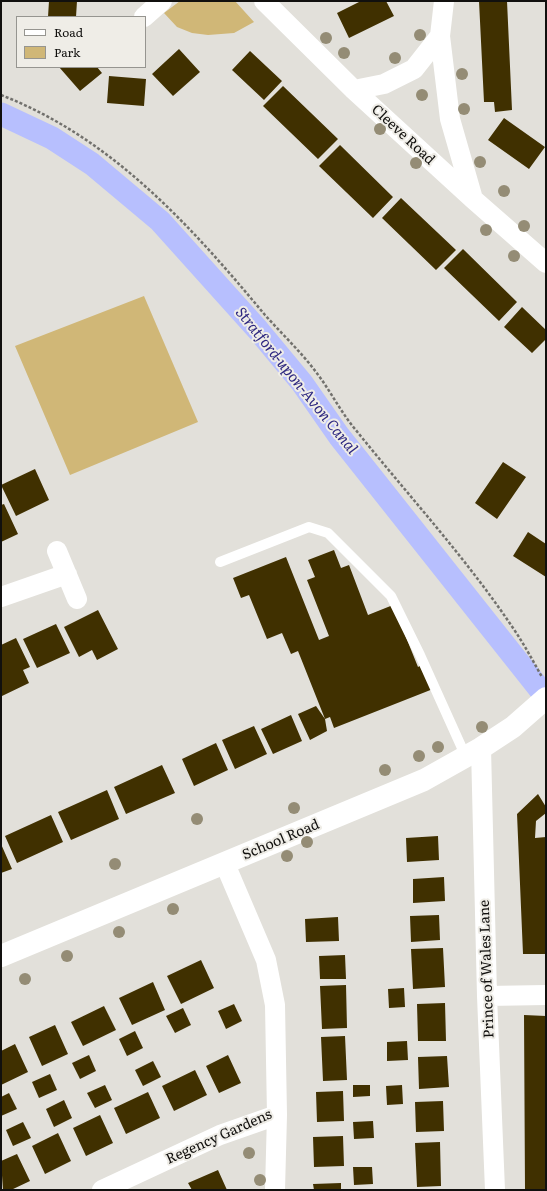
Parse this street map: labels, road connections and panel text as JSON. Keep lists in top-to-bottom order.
{
  "streets": {
    "street": [
      "Cleeve Road",
      "School Road",
      "Prince of Wales Lane",
      "Regency Gardens"
    ]
  },
  "crossings": [
    ["School Road", "Prince of Wales Lane"],
    ["School Road", "Regency Gardens"]
  ],
  "water": ["Stratford-upon-Avon Canal"],
  "legend": ["Road", "Park"]
}
